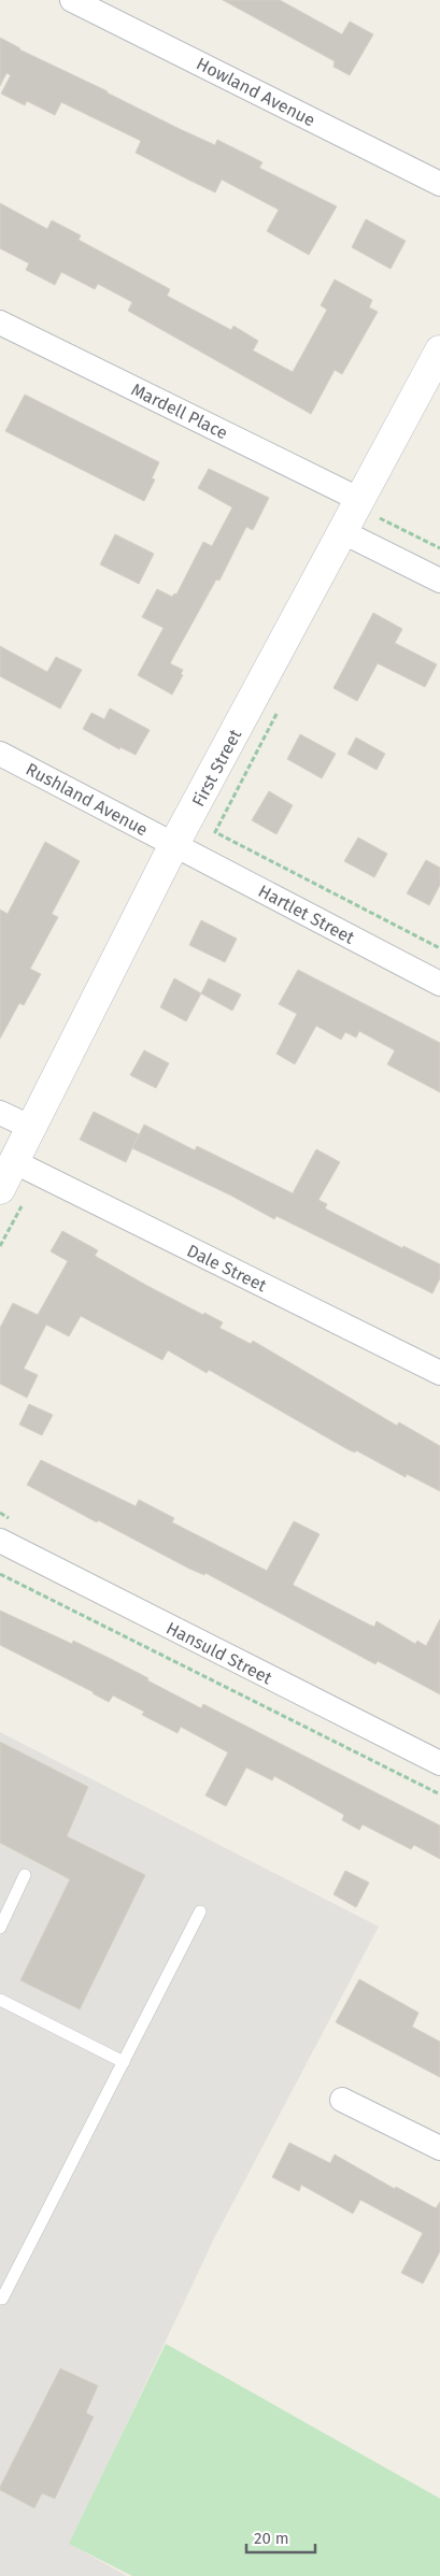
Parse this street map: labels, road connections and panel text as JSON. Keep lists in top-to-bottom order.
{
  "streets": {
    "street": [
      "Howland Avenue",
      "Mardell Place",
      "First Street",
      "Rushland Avenue",
      "Hartlet Street",
      "Dale Street",
      "Hansuld Street"
    ]
  },
  "crossings": [
    ["Mardell Place", "First Street"],
    ["First Street", "Rushland Avenue"],
    ["First Street", "Hartlet Street"],
    ["First Street", "Dale Street"],
    ["Rushland Avenue", "Hartlet Street"]
  ],
  "scale_bar": "20 m"
}
